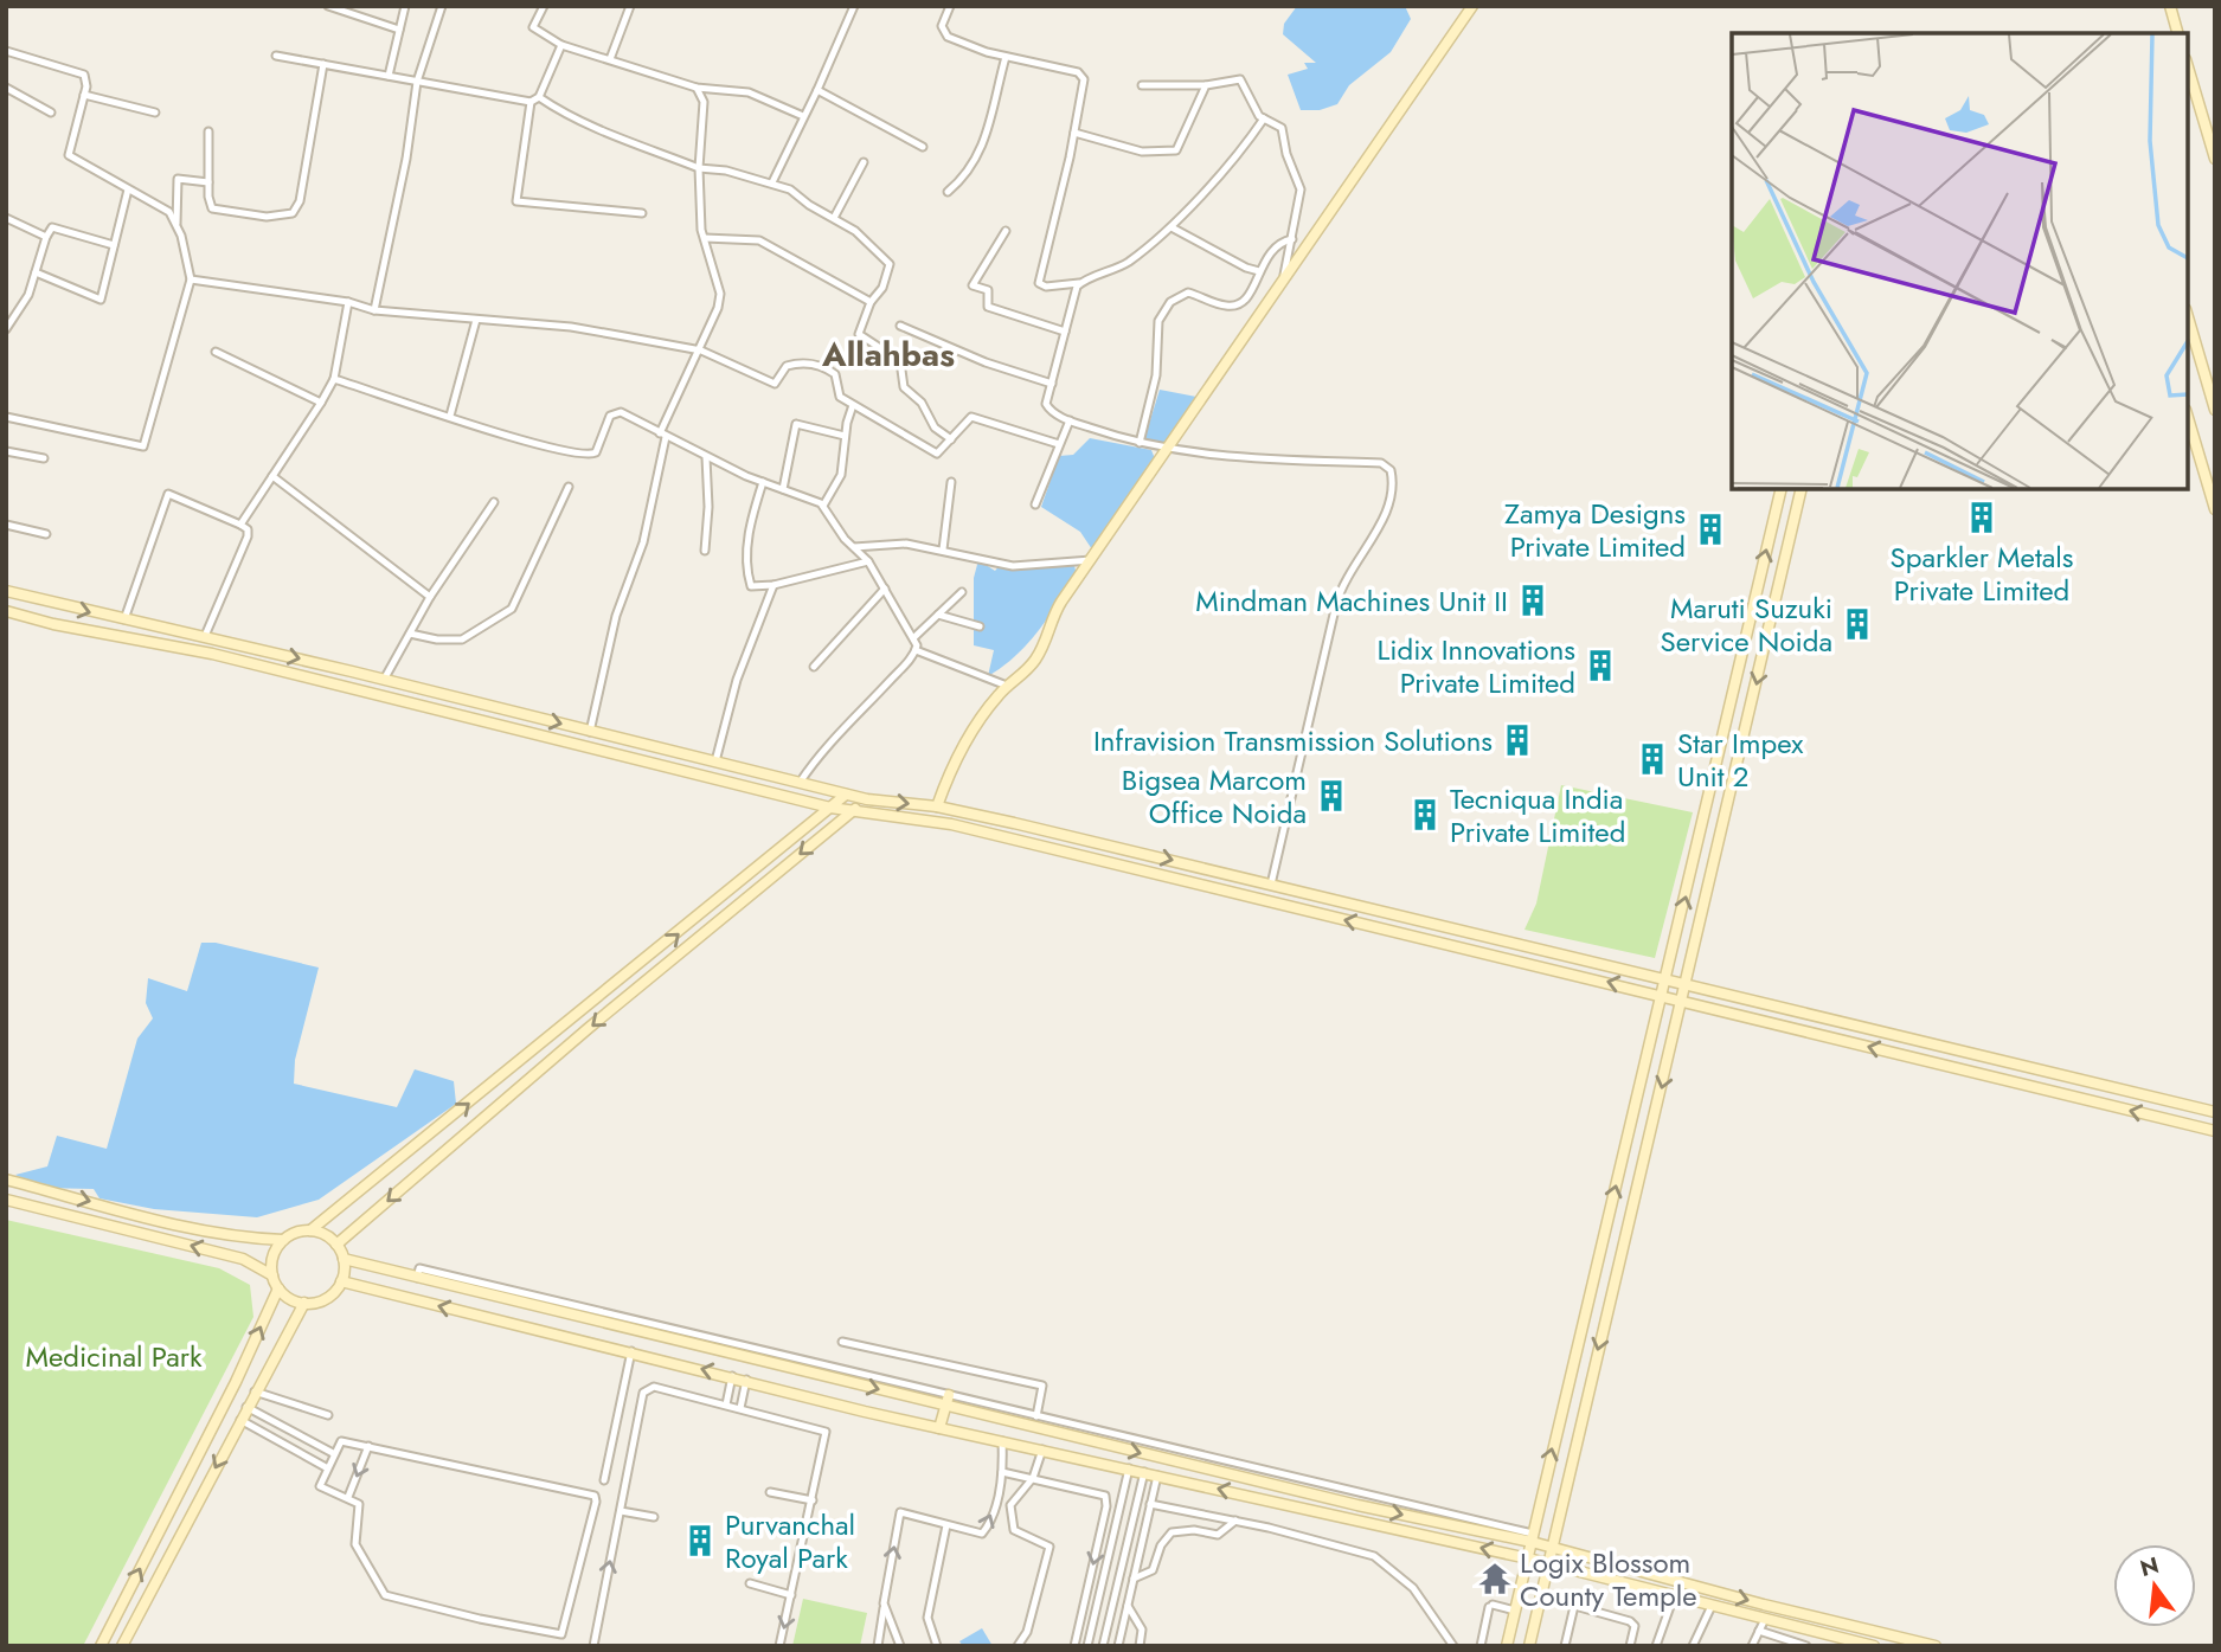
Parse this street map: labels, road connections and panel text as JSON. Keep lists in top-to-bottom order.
{
  "districts": ["Allahbas"],
  "parks": ["Medicinal Park"],
  "places": {
    "building": [
      "Sparkler Metals Private Limited",
      "Zamya Designs Private Limited",
      "Mindman Machines Unit II",
      "Maruti Suzuki Service Noida",
      "Lidix Innovations Private Limited",
      "Infravision Transmission Solutions",
      "Star Impex Unit 2",
      "Bigsea Marcom Office Noida",
      "Tecniqua India Private Limited",
      "Purvanchal Royal Park"
    ],
    "temple": ["Logix Blossom County Temple"]
  },
  "north": "top"
}
